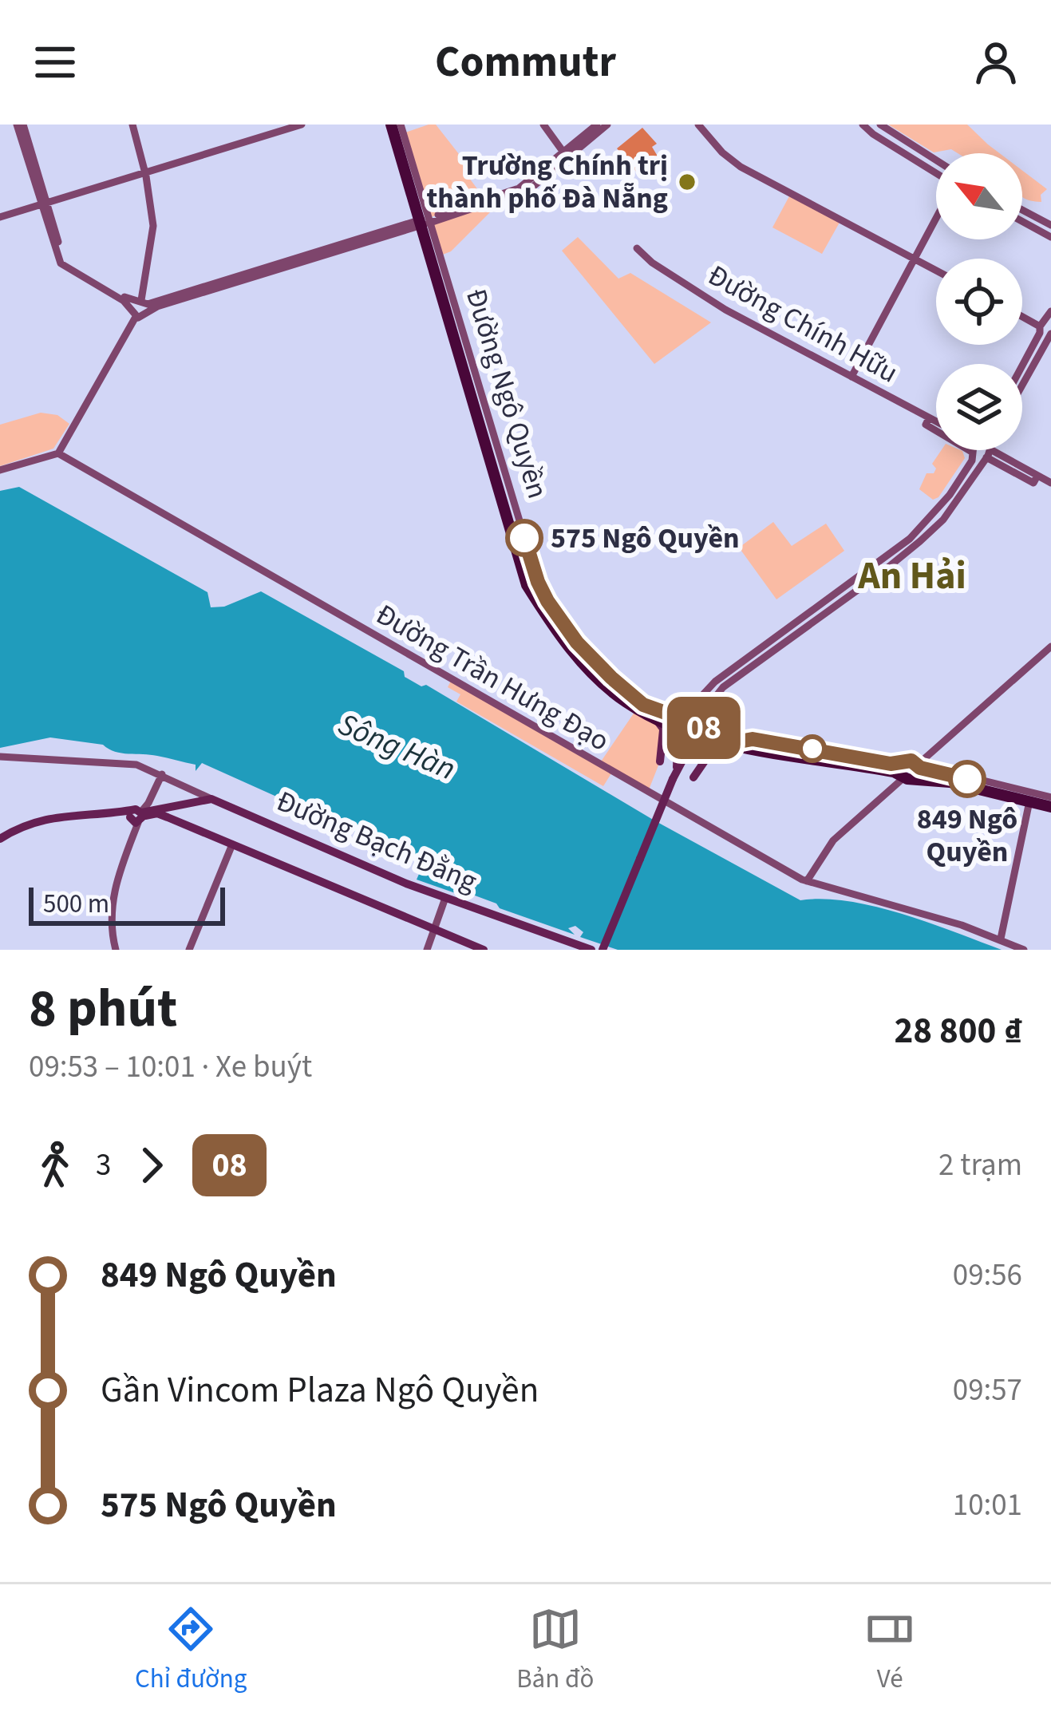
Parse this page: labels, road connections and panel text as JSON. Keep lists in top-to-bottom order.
{
  "streets": {
    "main road": ["Đường Bạch Đằng"],
    "street": ["Đường Chính Hữu", "Đường Trần Hưng Đạo"]
  },
  "districts": ["An Hải"],
  "water": ["Sông Hàn"],
  "places": ["Trường Chính trị thành phố Đà Nẵng", "575 Ngô Quyền", "849 Ngô Quyền"],
  "lines": ["bus line 08"],
  "scale_bar": "500 m",
  "north": "top left",
  "page": {
    "header": "Commutr",
    "on_map": "08",
    "scale": "500 m",
    "heading": ["8 phút", "09:53 – 10:01 · Xe buýt", "28 800 ₫"],
    "legs": ["3", "08", "2 trạm"],
    "list": [
      {
        "name": "849 Ngô Quyền",
        "value": "09:56"
      },
      {
        "name": "Gần Vincom Plaza Ngô Quyền",
        "value": "09:57"
      },
      {
        "name": "575 Ngô Quyền",
        "value": "10:01"
      }
    ],
    "tabs": ["Chỉ đường", "Bản đồ", "Vé"]
  }
}
